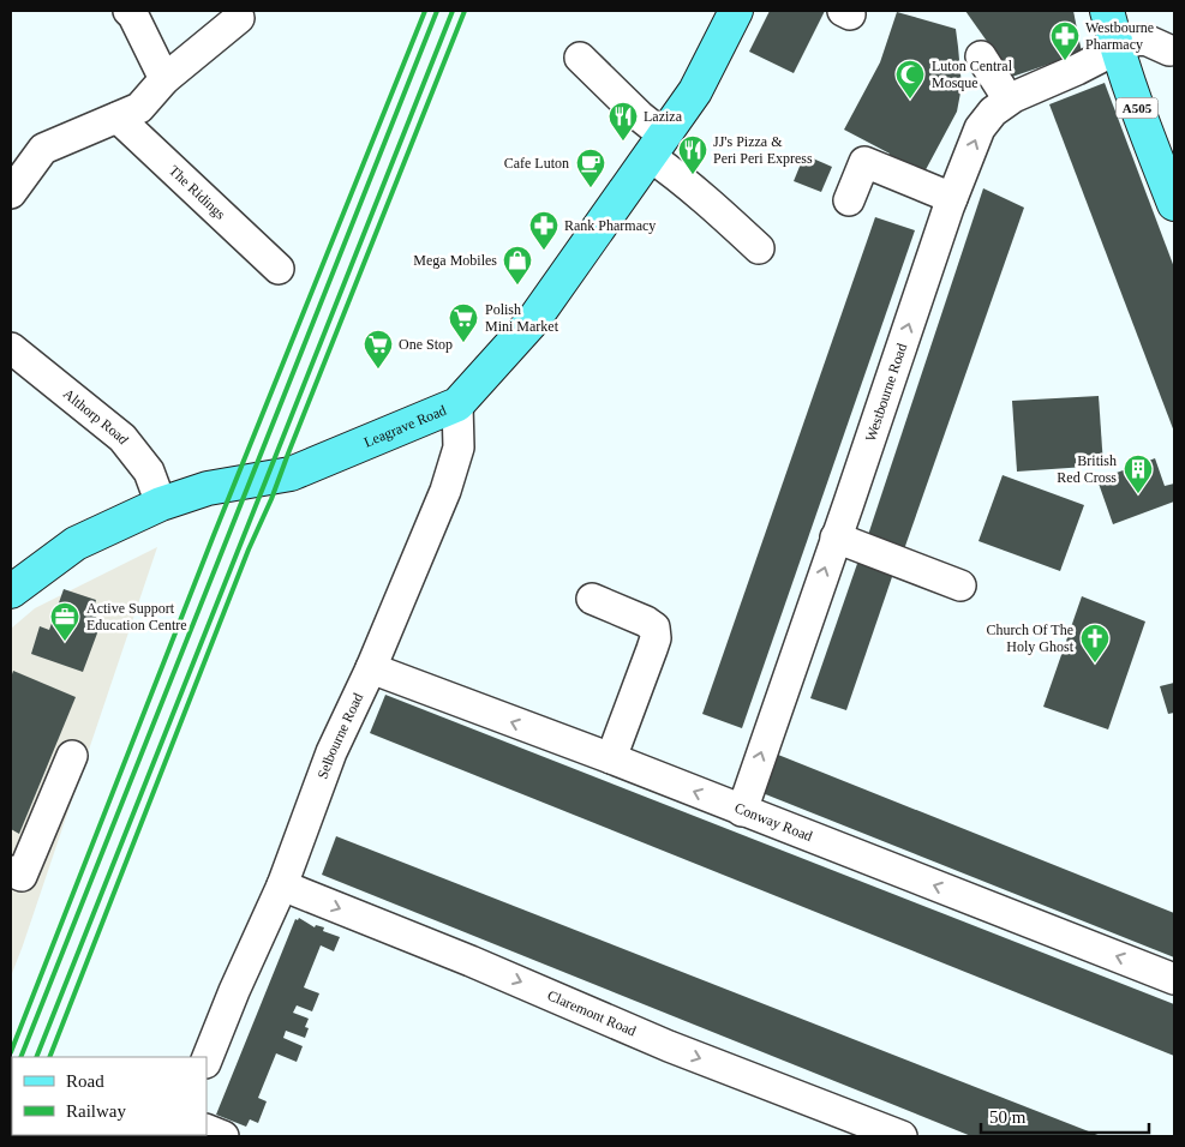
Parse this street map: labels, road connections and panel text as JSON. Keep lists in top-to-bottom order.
{
  "streets": {
    "main road": ["A505", "Leagrave Road"],
    "street": [
      "The Ridings",
      "Westbourne Road",
      "Althorp Road",
      "Selbourne Road",
      "Conway Road",
      "Claremont Road"
    ]
  },
  "crossings": [
    ["A505", "Westbourne Road"],
    ["Westbourne Road", "Conway Road"],
    ["Althorp Road", "Leagrave Road"],
    ["Leagrave Road", "Selbourne Road"],
    ["Selbourne Road", "Conway Road"],
    ["Selbourne Road", "Claremont Road"]
  ],
  "one_way": ["Westbourne Road", "Conway Road", "Claremont Road"],
  "places": {
    "pharmacy": ["Westbourne Pharmacy", "Rank Pharmacy"],
    "mosque": ["Luton Central Mosque"],
    "restaurant": ["Laziza", "JJ's Pizza & Peri Peri Express"],
    "cafe": ["Cafe Luton"],
    "shop": ["Mega Mobiles"],
    "supermarket": ["Polish Mini Market", "One Stop"],
    "building": ["British Red Cross"],
    "office": ["Active Support Education Centre"],
    "church": ["Church Of The Holy Ghost"]
  },
  "legend": ["Road", "Railway"],
  "scale_bar": "50 m"
}
